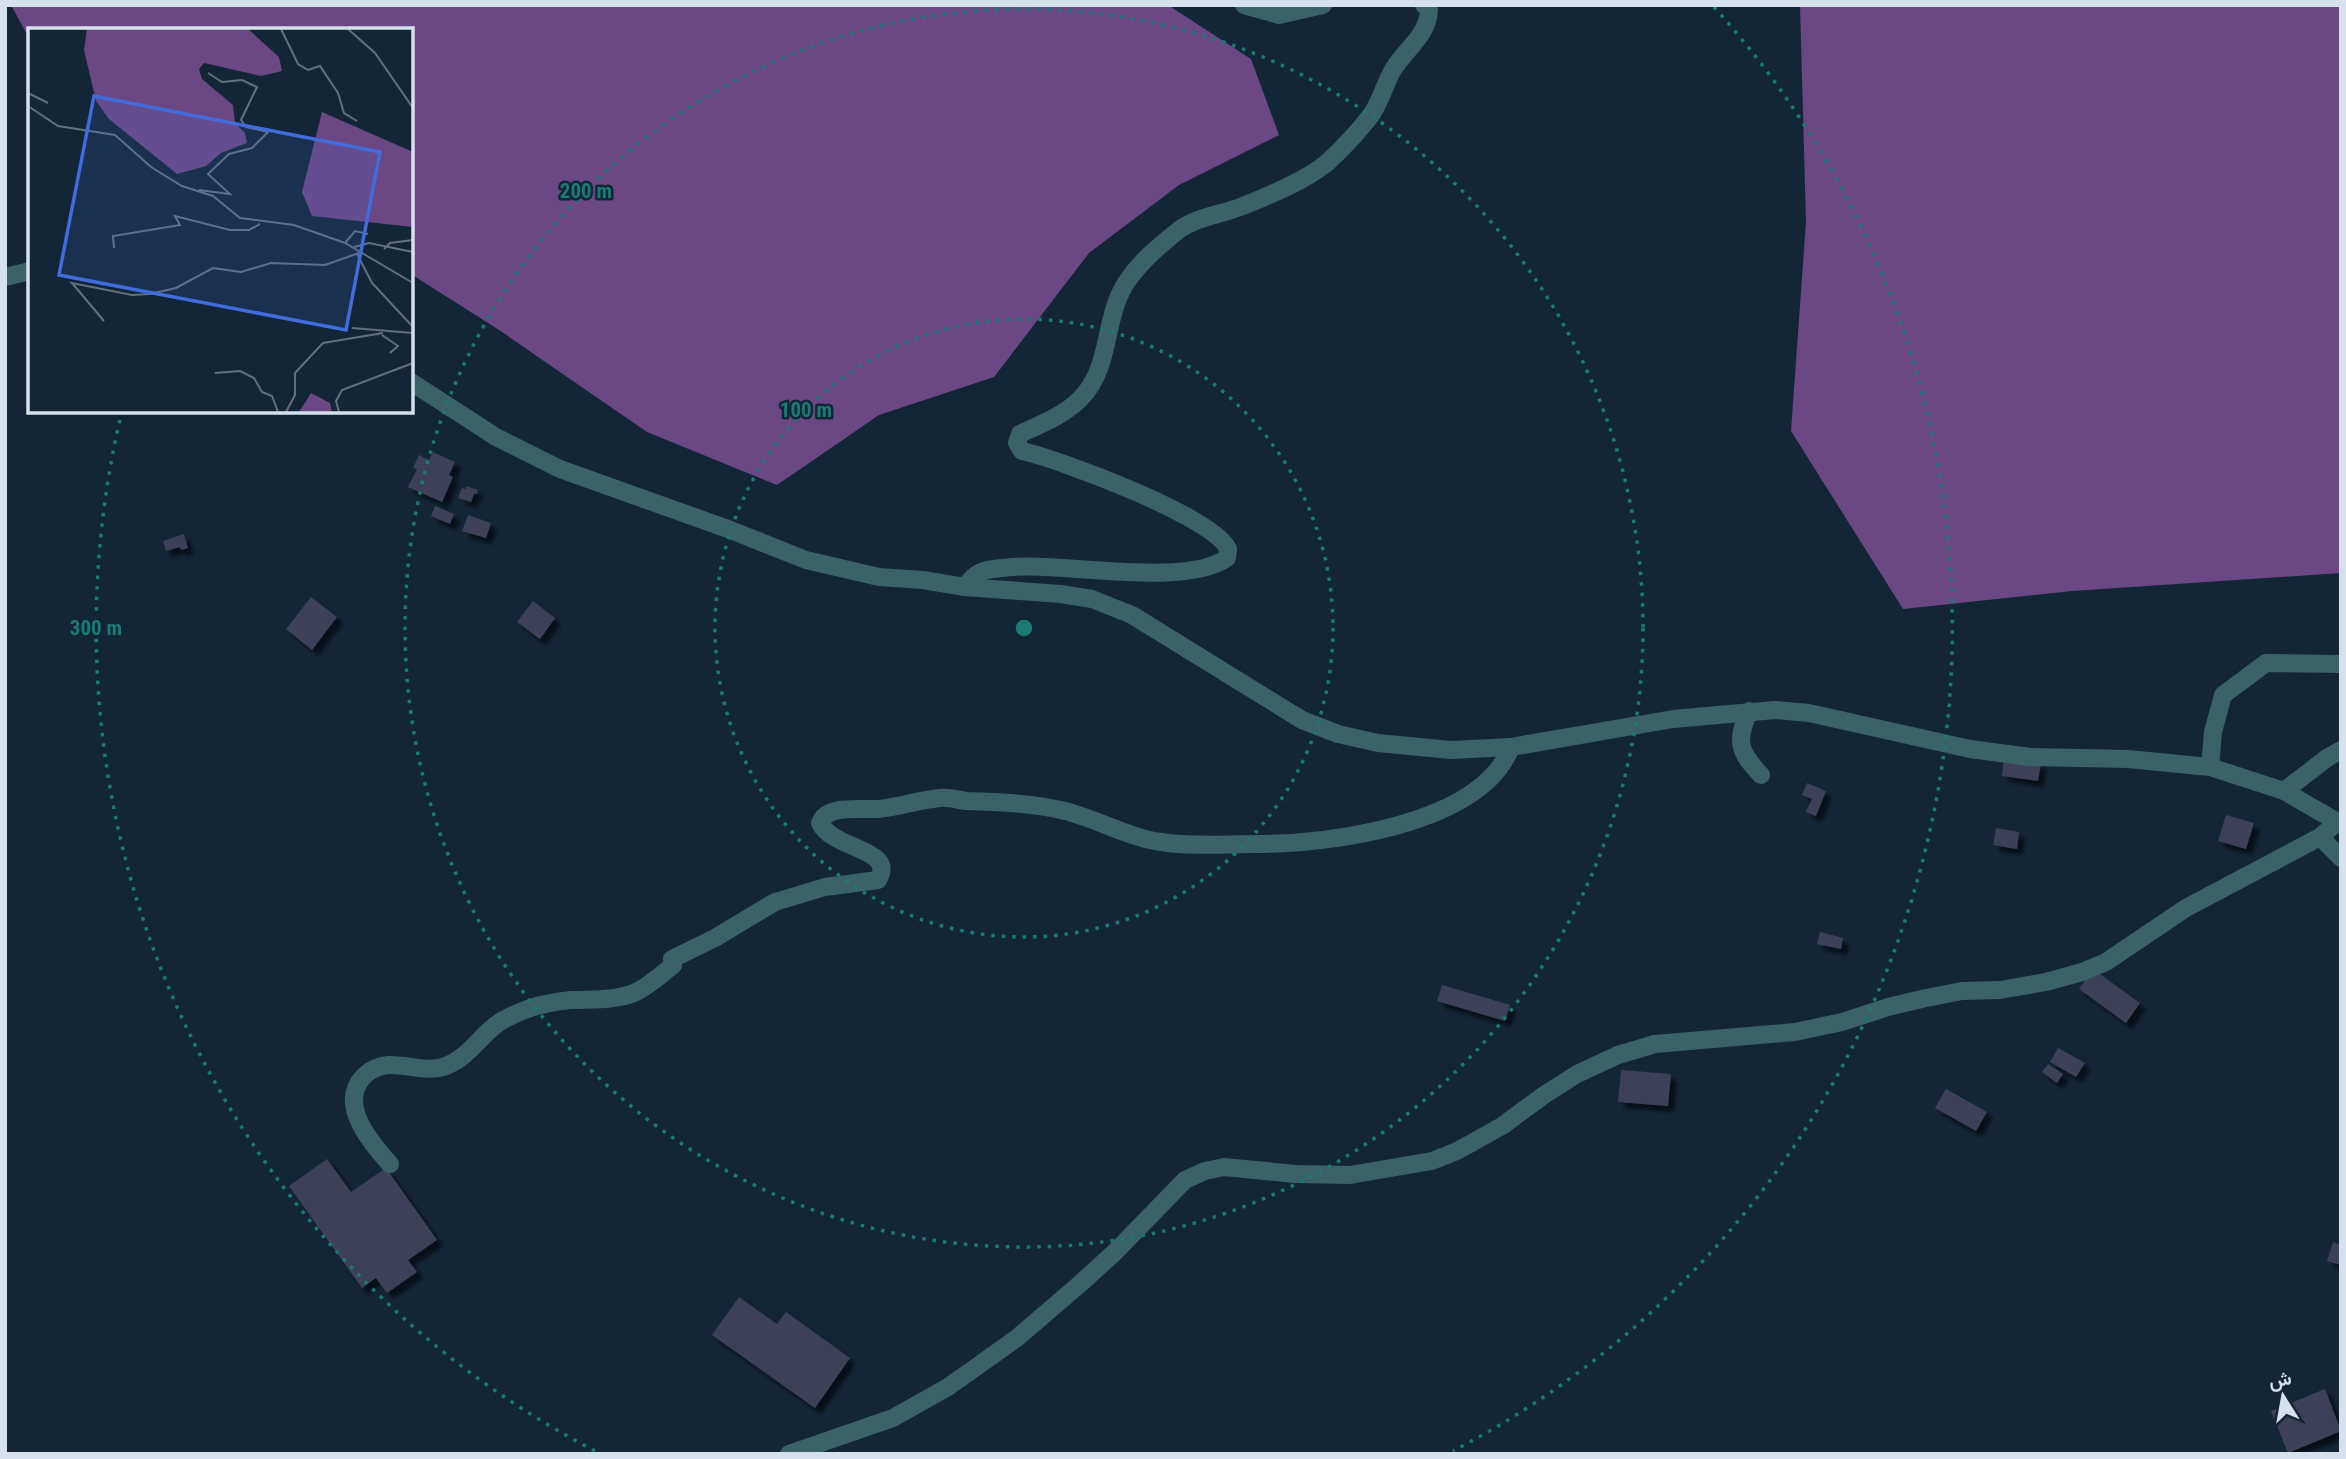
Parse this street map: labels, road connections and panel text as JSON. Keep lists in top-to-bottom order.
{
  "north": "top",
  "rings": ["200 m", "100 m", "300 m"]
}
